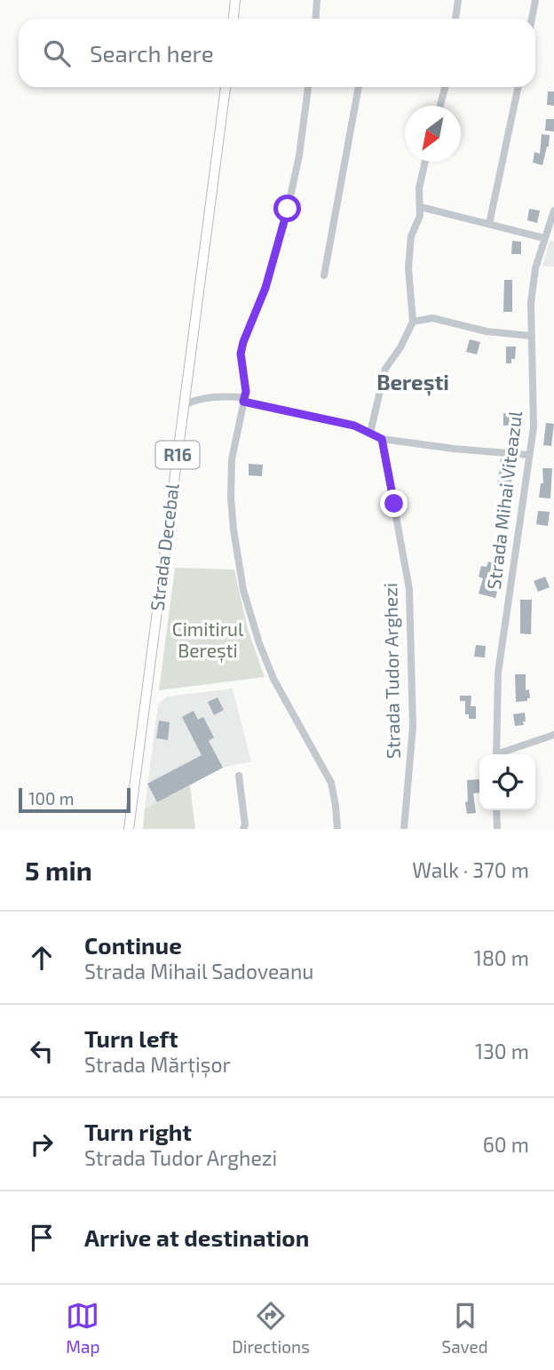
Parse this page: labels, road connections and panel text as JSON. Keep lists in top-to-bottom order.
{
  "streets": {
    "main road": ["R16", "Strada Decebal"],
    "street": ["Strada Mihai Viteazul", "Strada Tudor Arghezi"]
  },
  "districts": ["Berești"],
  "parks": ["Cimitirul Berești"],
  "scale_bar": "100 m",
  "north": "bottom left",
  "page": {
    "search": "Search here",
    "scale": "100 m",
    "heading": ["5 min", "Walk · 370 m"],
    "list": [
      ["Continue", "Strada Mihail Sadoveanu", "180 m"],
      ["Turn left", "Strada Mărțișor", "130 m"],
      ["Turn right", "Strada Tudor Arghezi", "60 m"],
      "Arrive at destination"
    ],
    "nav": ["Map", "Directions", "Saved"]
  }
}
